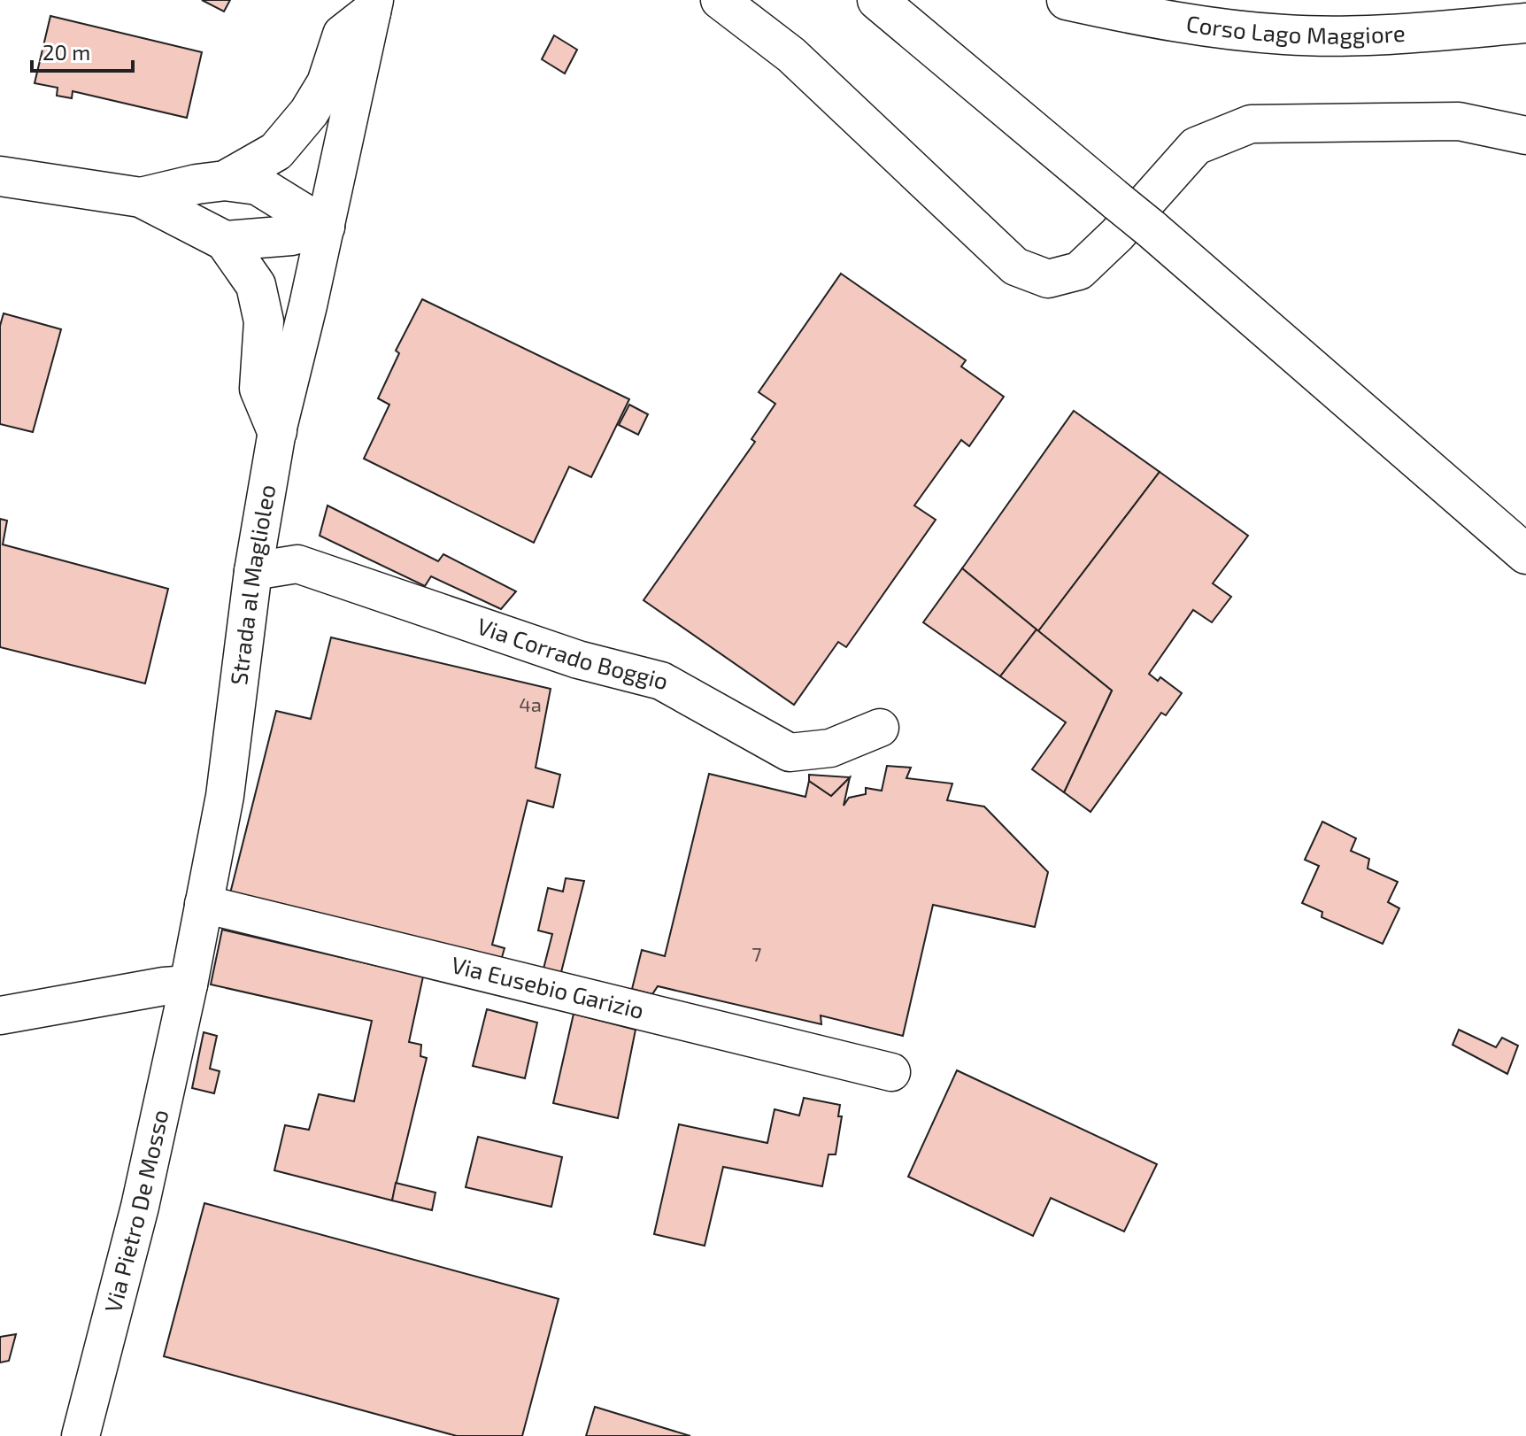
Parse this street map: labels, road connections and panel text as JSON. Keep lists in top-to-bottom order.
{
  "streets": {
    "highway": ["Corso Lago Maggiore"],
    "street": [
      "Strada al Maglioleo",
      "Via Corrado Boggio",
      "Via Eusebio Garizio",
      "Via Pietro De Mosso"
    ]
  },
  "crossings": [
    ["Strada al Maglioleo", "Via Corrado Boggio"],
    ["Strada al Maglioleo", "Via Eusebio Garizio"],
    ["Strada al Maglioleo", "Via Pietro De Mosso"]
  ],
  "house_numbers": ["4a", "7"],
  "scale_bar": "20 m"
}
